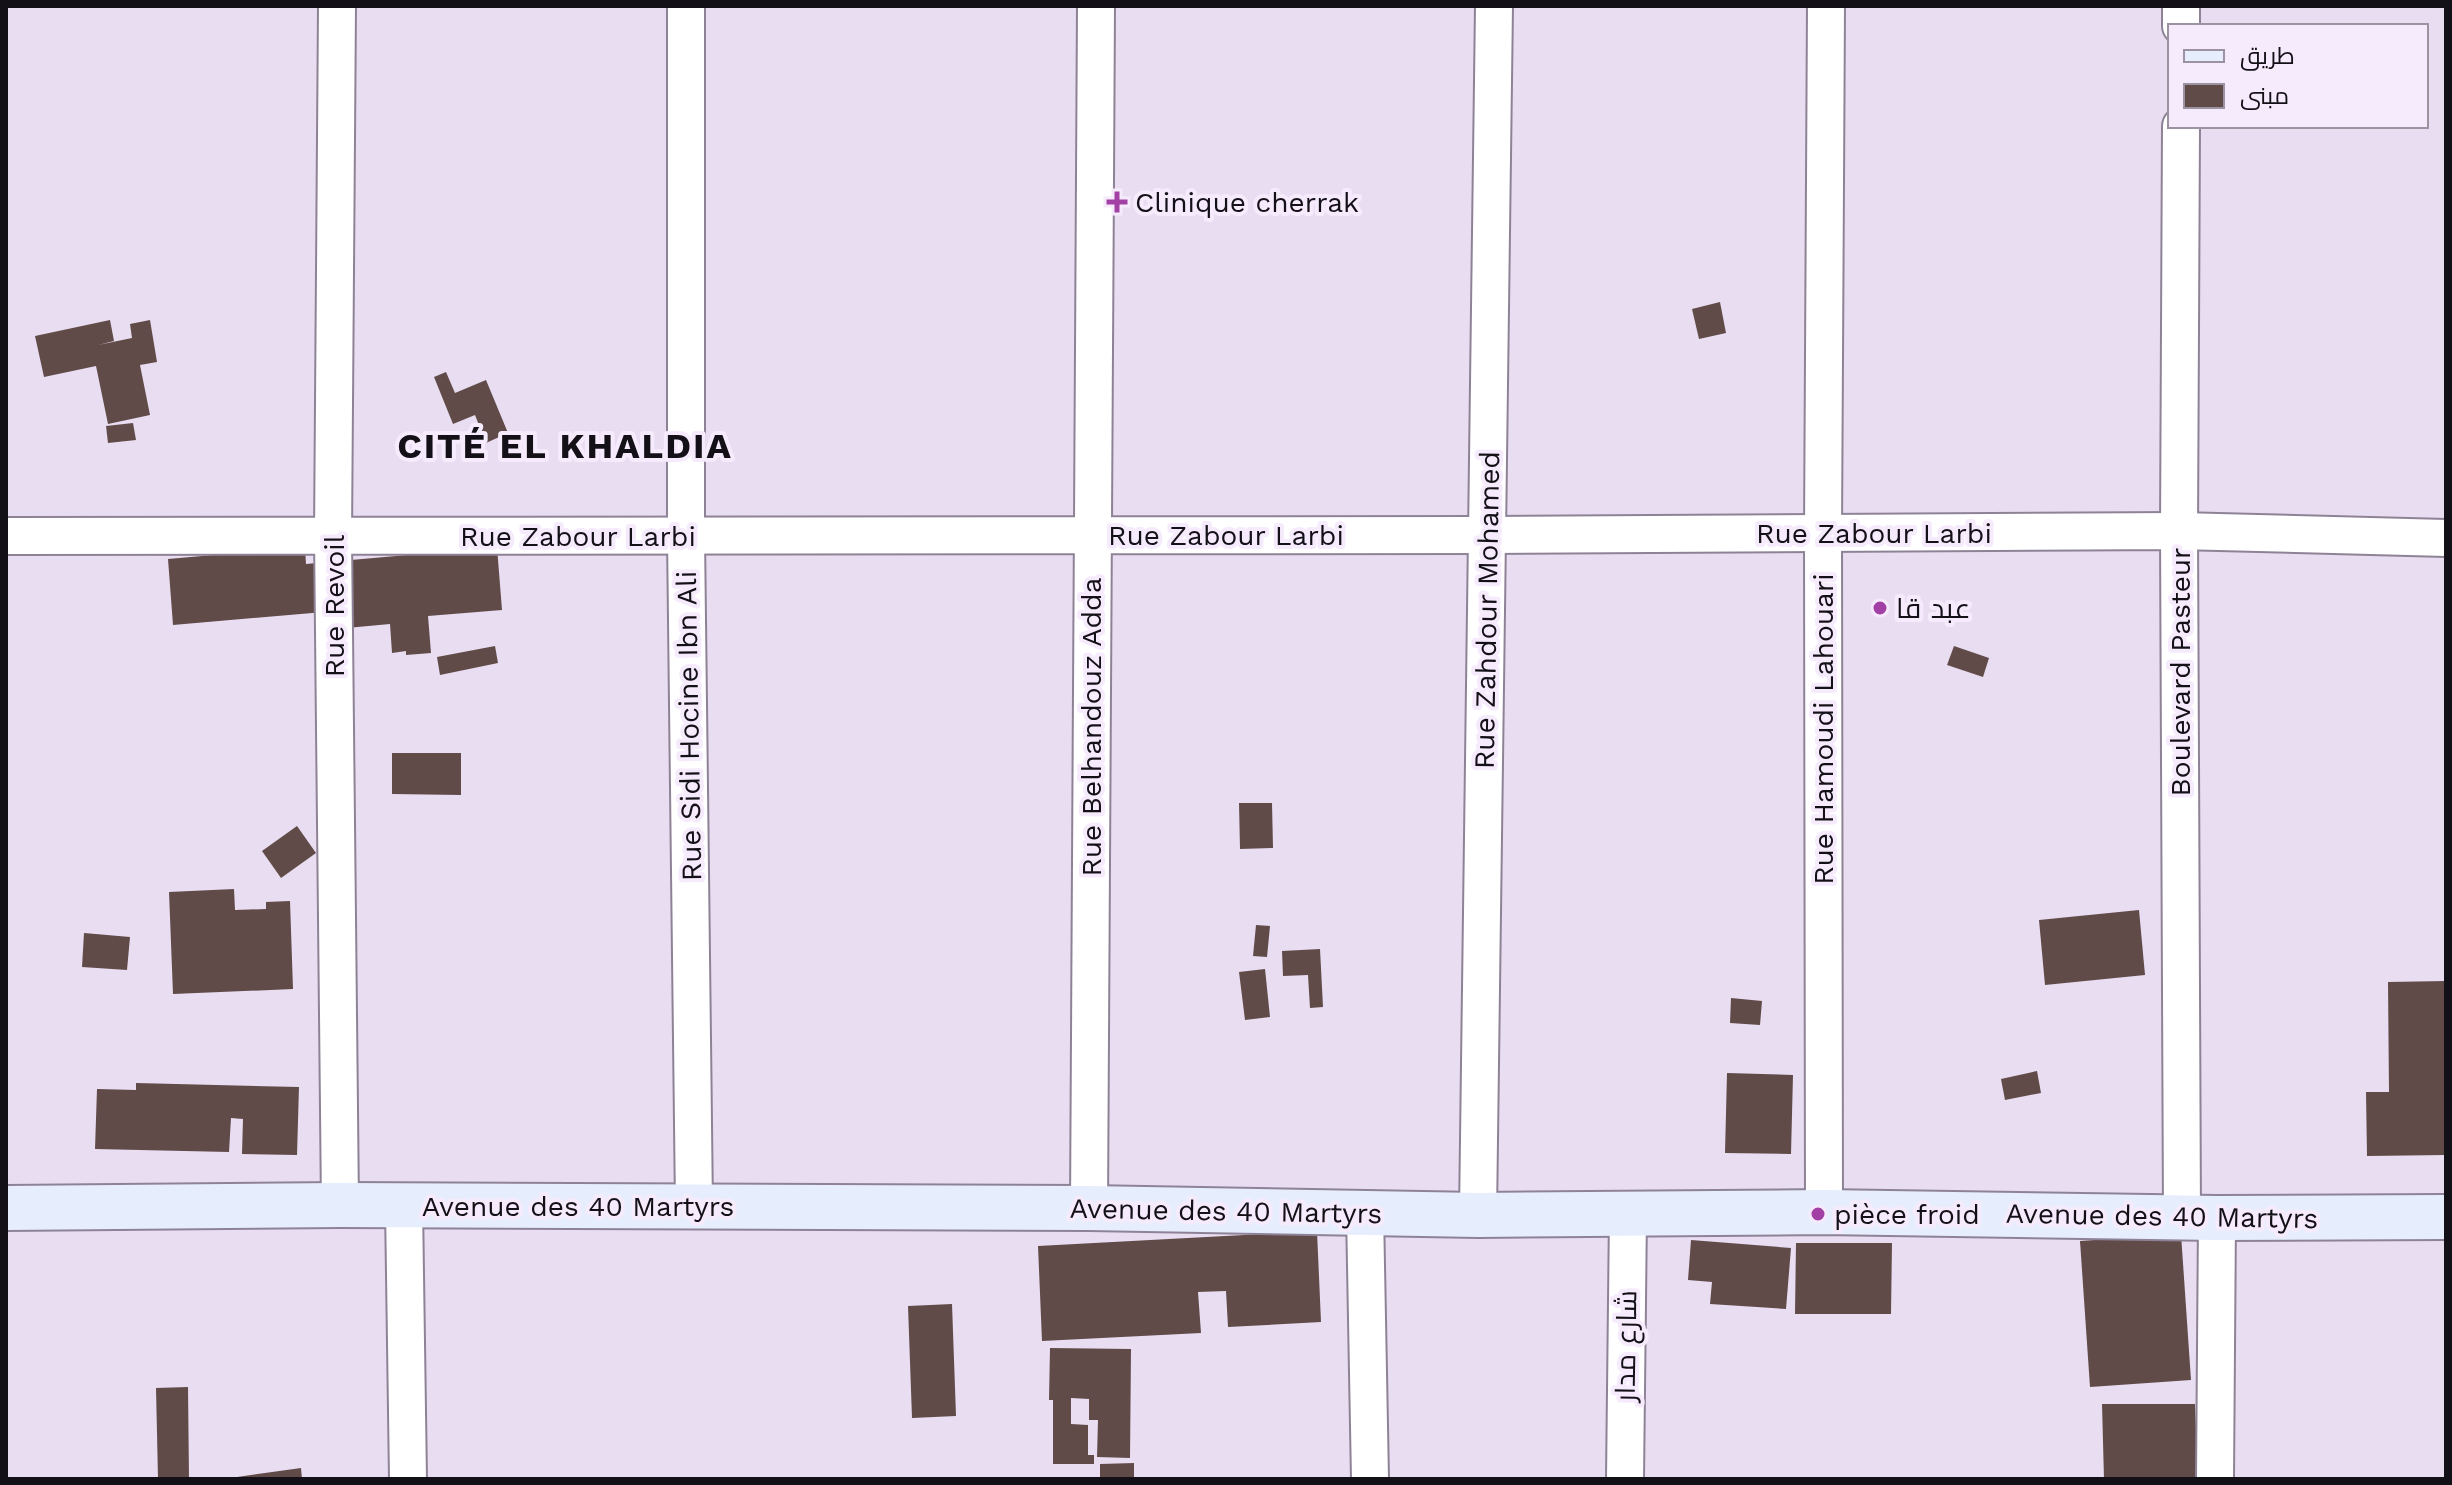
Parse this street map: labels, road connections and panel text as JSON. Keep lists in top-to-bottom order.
{
  "streets": {
    "main road": ["Avenue des 40 Martyrs"],
    "street": [
      "Rue Zabour Larbi",
      "Rue Revoil",
      "Rue Zahdour Mohamed",
      "Boulevard Pasteur",
      "Rue Sidi Hocine Ibn Ali",
      "Rue Belhandouz Adda",
      "Rue Hamoudi Lahouari",
      "شارع مدار"
    ]
  },
  "crossings": [
    ["Rue Zabour Larbi", "Rue Revoil"],
    ["Rue Zabour Larbi", "Rue Zahdour Mohamed"],
    ["Rue Zabour Larbi", "Boulevard Pasteur"],
    ["Rue Zabour Larbi", "Rue Sidi Hocine Ibn Ali"],
    ["Rue Zabour Larbi", "Rue Belhandouz Adda"],
    ["Rue Zabour Larbi", "Rue Hamoudi Lahouari"],
    ["Rue Revoil", "Avenue des 40 Martyrs"],
    ["Rue Zahdour Mohamed", "Avenue des 40 Martyrs"],
    ["Boulevard Pasteur", "Avenue des 40 Martyrs"],
    ["Rue Sidi Hocine Ibn Ali", "Avenue des 40 Martyrs"],
    ["Rue Belhandouz Adda", "Avenue des 40 Martyrs"],
    ["Rue Hamoudi Lahouari", "Avenue des 40 Martyrs"],
    ["Avenue des 40 Martyrs", "شارع مدار"]
  ],
  "districts": ["CITÉ EL KHALDIA"],
  "places": {
    "health": ["Clinique cherrak"],
    "other": ["عبد قا", "pièce froid"]
  },
  "legend": ["طريق", "مبنى"]
}
